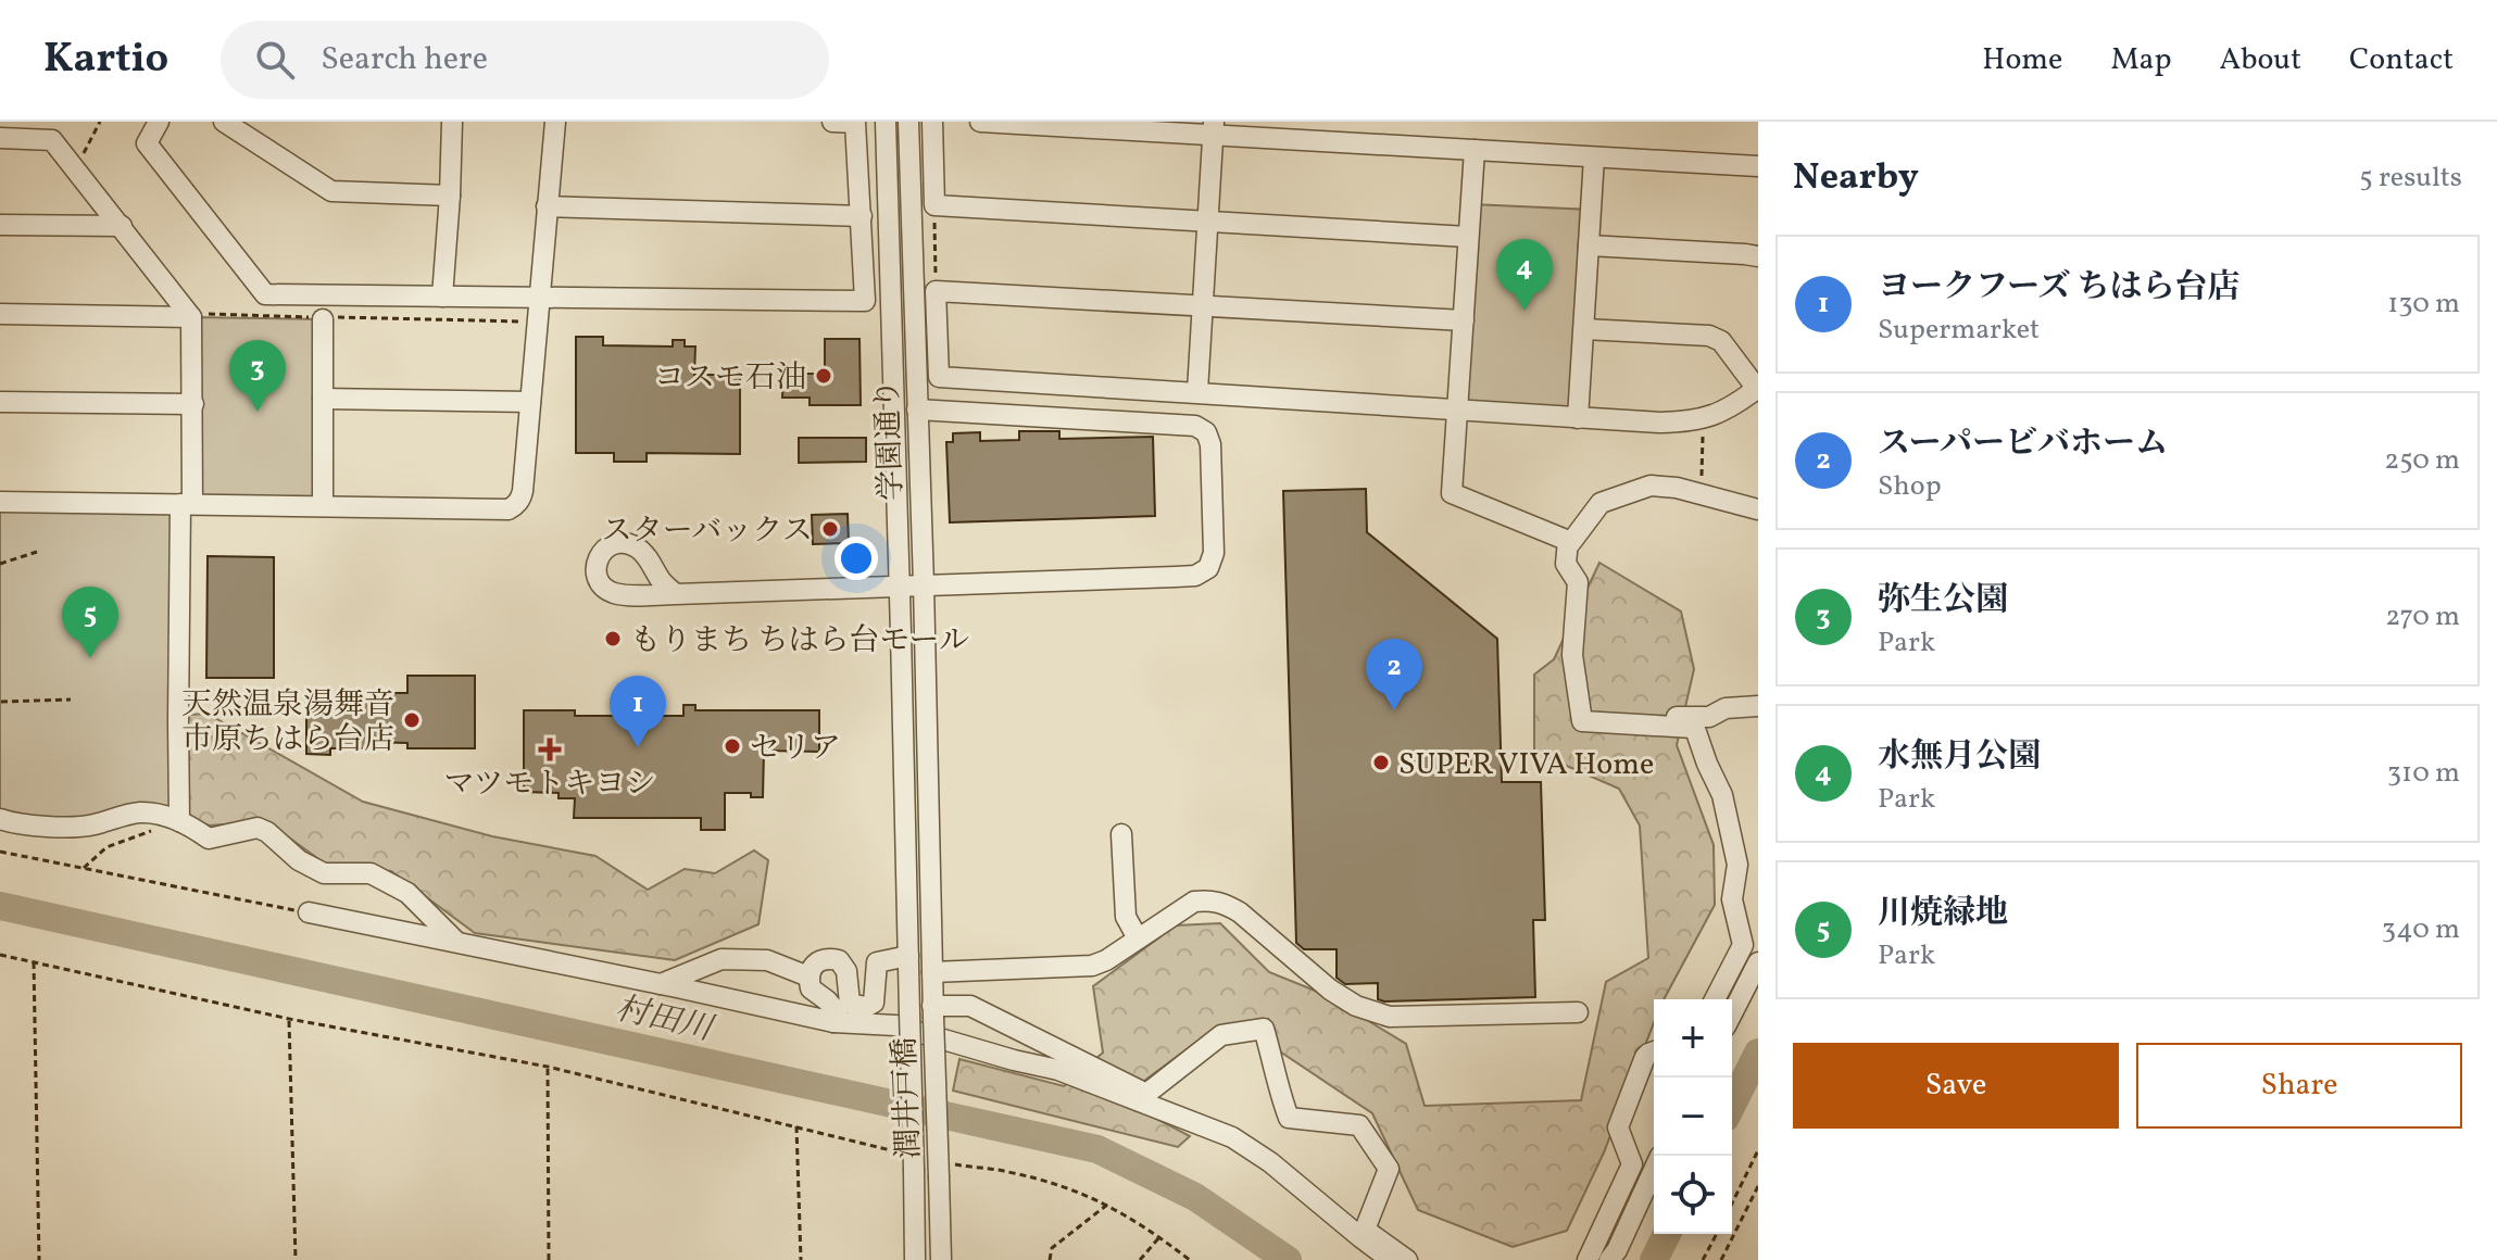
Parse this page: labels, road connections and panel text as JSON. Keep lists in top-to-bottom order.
{
  "streets": {
    "street": ["学園通り", "潤井戸橋"]
  },
  "crossings": [
    ["学園通り", "潤井戸橋"]
  ],
  "water": ["村田川"],
  "places": {
    "other": [
      "コスモ石油",
      "スターバックス",
      "もりまち ちはら台モール",
      "天然温泉湯舞音 市原ちはら台店",
      "セリア",
      "SUPER VIVA Home"
    ],
    "health": ["マツモトキヨシ"]
  },
  "page": {
    "header": "Kartio",
    "search": "Search here",
    "nav": [
      "Home",
      "Map",
      "About",
      "Contact"
    ],
    "heading": ["Nearby", "5 results"],
    "list": [
      {
        "mark": "1",
        "name": "ヨークフーズ ちはら台店",
        "note": "Supermarket",
        "value": "130 m"
      },
      {
        "mark": "2",
        "name": "スーパービバホーム",
        "note": "Shop",
        "value": "250 m"
      },
      {
        "mark": "3",
        "name": "弥生公園",
        "note": "Park",
        "value": "270 m"
      },
      {
        "mark": "4",
        "name": "水無月公園",
        "note": "Park",
        "value": "310 m"
      },
      {
        "mark": "5",
        "name": "川焼緑地",
        "note": "Park",
        "value": "340 m"
      }
    ],
    "pins": [
      "4",
      "3",
      "5",
      "2",
      "1"
    ],
    "map_buttons": ["+", "−"],
    "buttons": ["Save", "Share"]
  }
}
